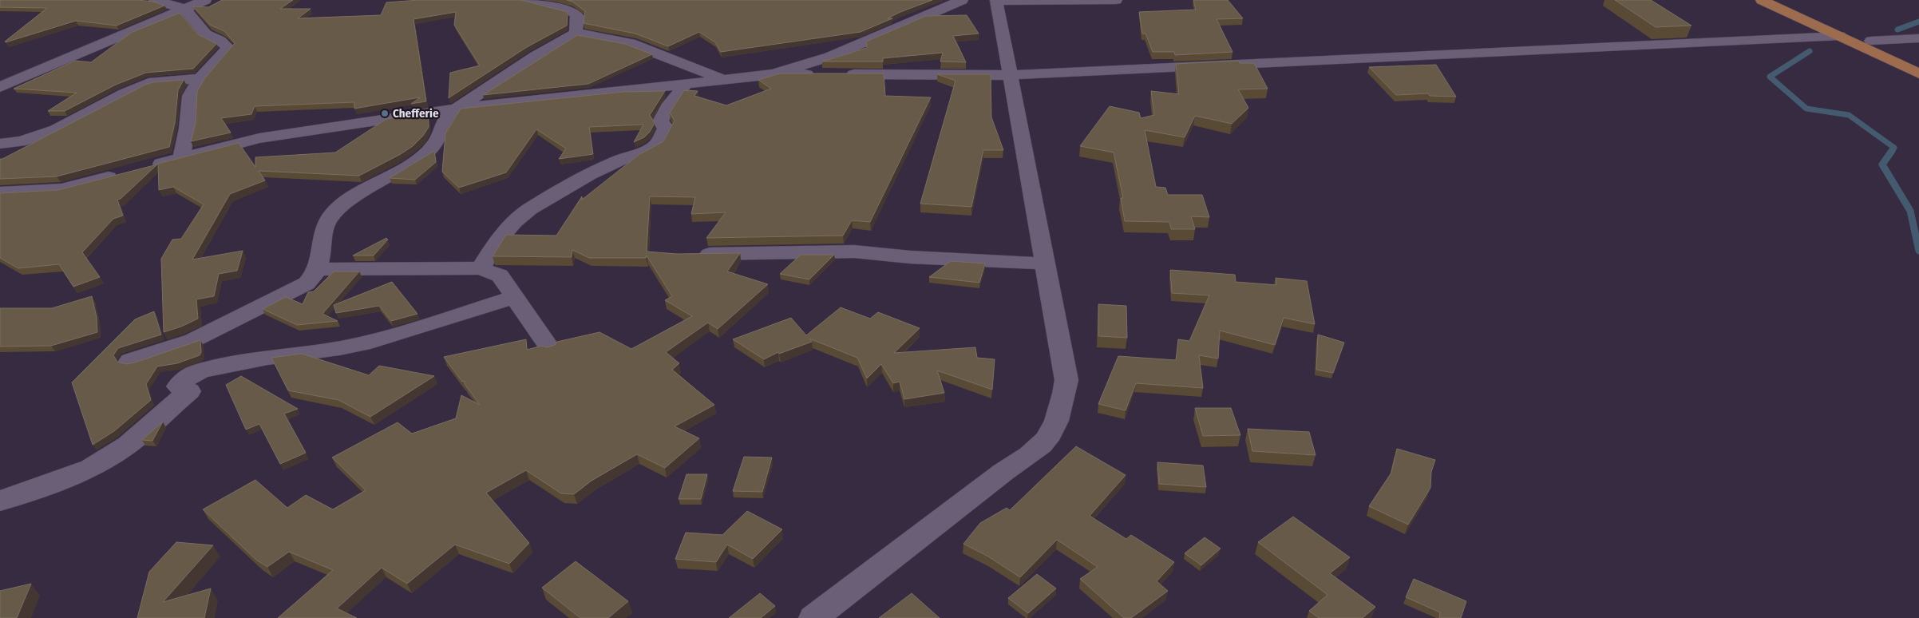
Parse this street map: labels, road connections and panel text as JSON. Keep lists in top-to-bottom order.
{
  "places": ["Chefferie"]
}
